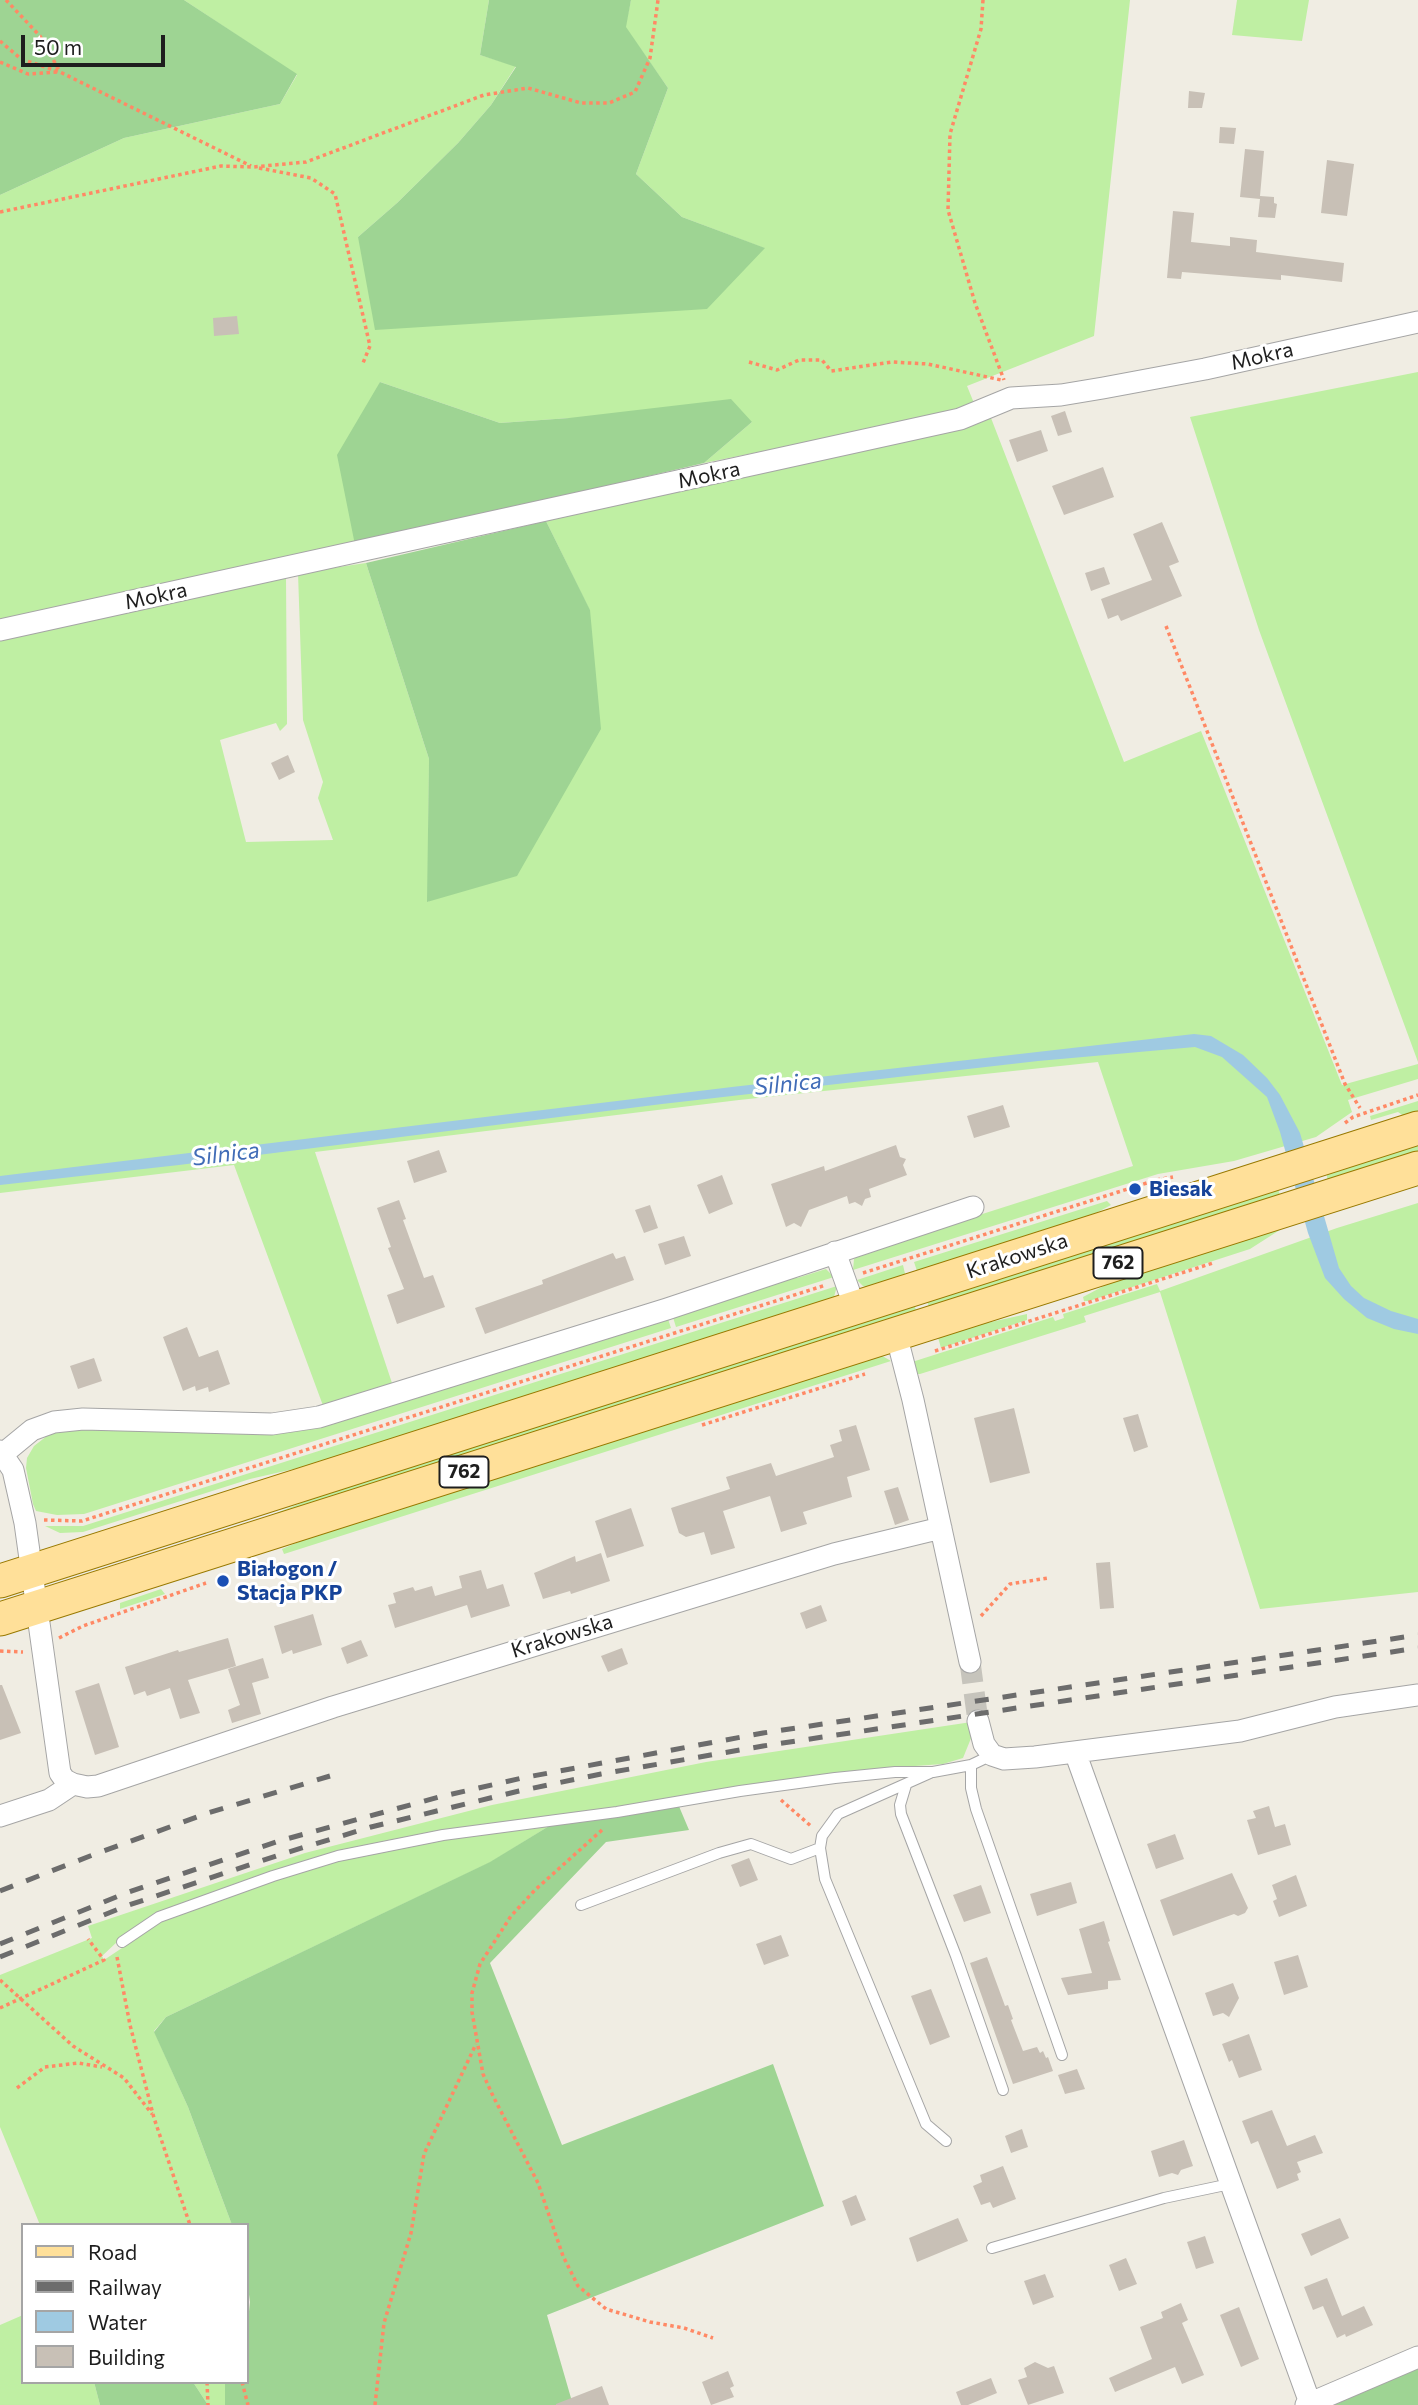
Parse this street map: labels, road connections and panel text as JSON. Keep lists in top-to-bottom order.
{
  "streets": {
    "main road": ["Krakowska", "762"],
    "street": ["Mokra"]
  },
  "water": ["Silnica"],
  "places": ["Biesak", "Białogon / Stacja PKP"],
  "legend": [
    "Road",
    "Railway",
    "Water",
    "Building"
  ],
  "scale_bar": "50 m"
}
